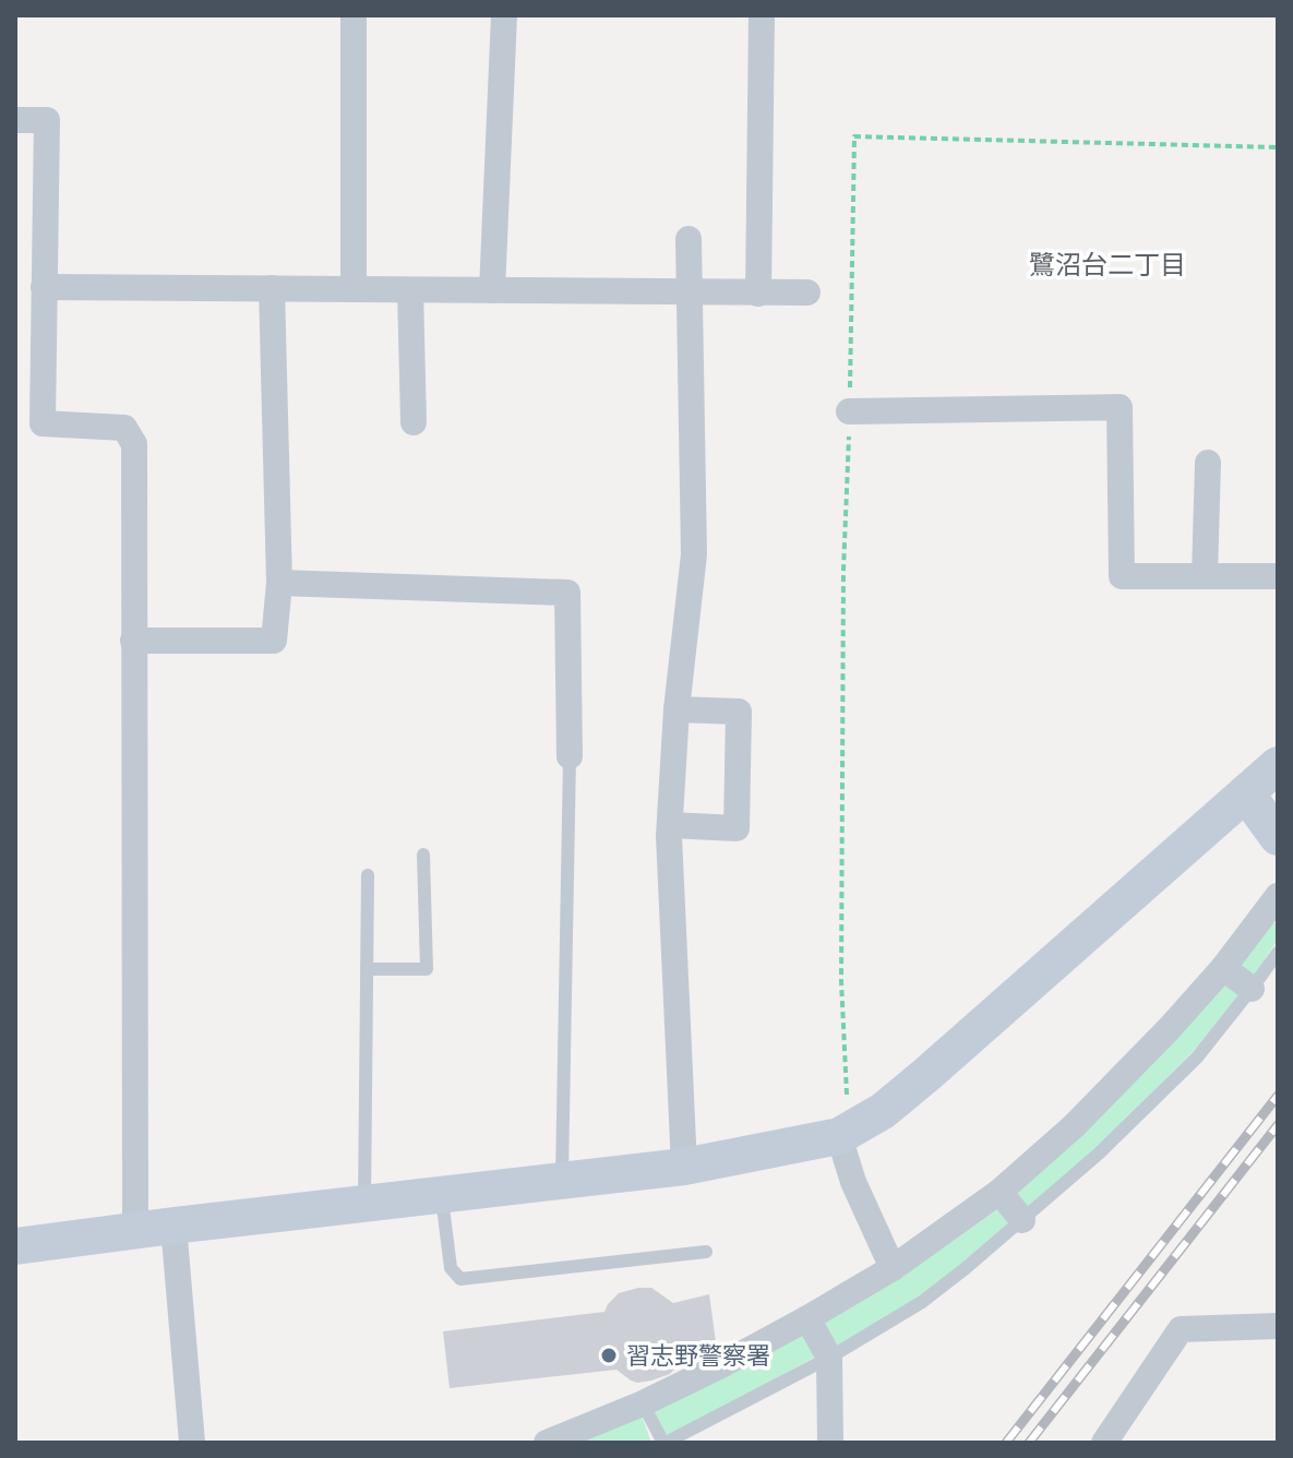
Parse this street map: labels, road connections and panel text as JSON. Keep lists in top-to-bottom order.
{
  "districts": ["鷺沼台二丁目"],
  "places": ["習志野警察署"]
}
